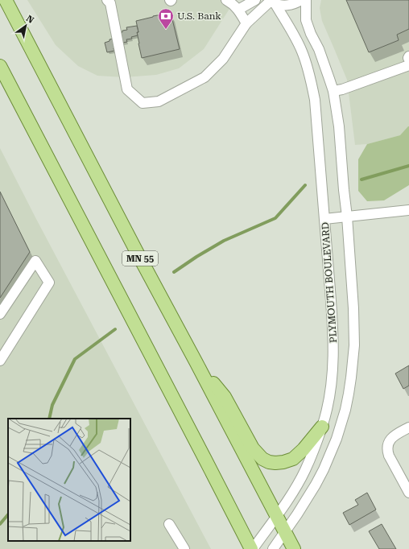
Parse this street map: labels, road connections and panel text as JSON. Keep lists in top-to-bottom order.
{
  "streets": {
    "main road": ["MN 55"],
    "street": ["PLYMOUTH BOULEVARD"]
  },
  "crossings": [
    ["MN 55", "PLYMOUTH BOULEVARD"]
  ],
  "places": {
    "bank": ["U.S. Bank"]
  },
  "north": "top right"
}
